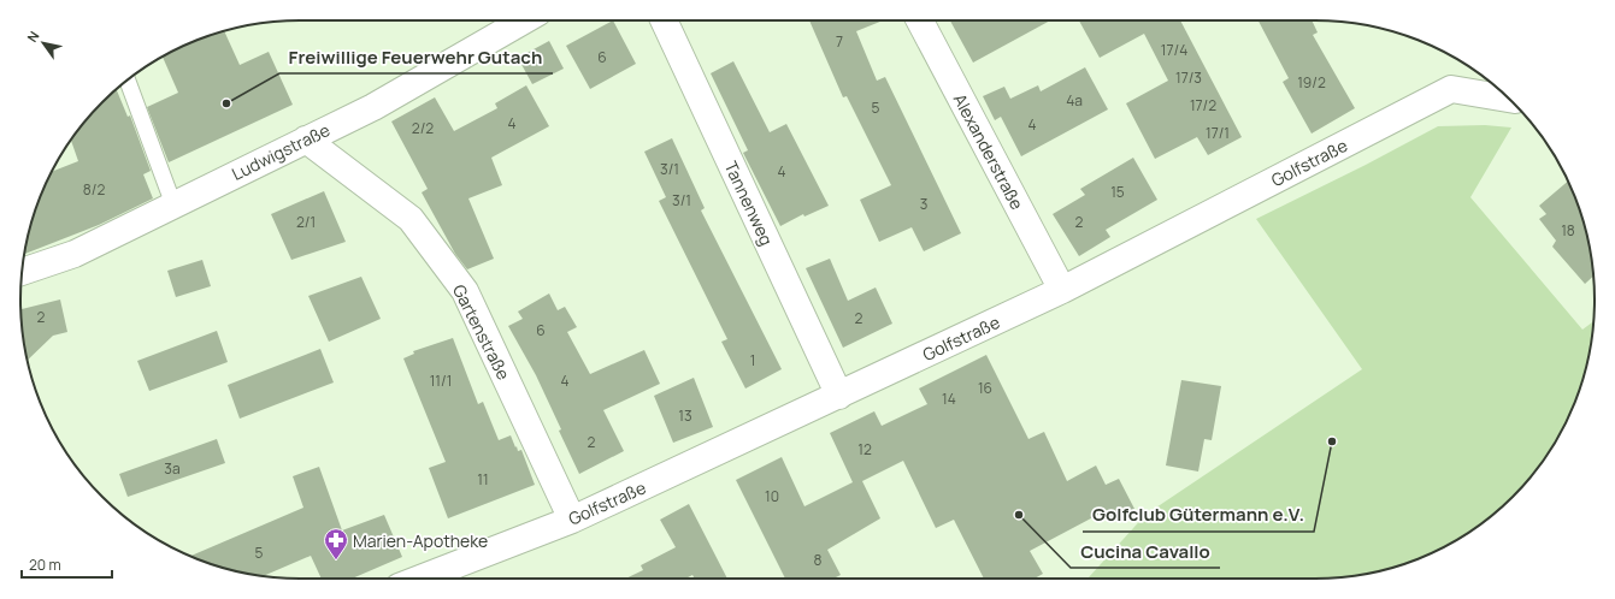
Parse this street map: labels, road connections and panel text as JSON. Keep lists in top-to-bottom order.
{
  "streets": {
    "street": [
      "Ludwigstraße",
      "Alexanderstraße",
      "Golfstraße",
      "Tannenweg",
      "Gartenstraße"
    ]
  },
  "crossings": [
    ["Ludwigstraße", "Gartenstraße"],
    ["Alexanderstraße", "Golfstraße"],
    ["Golfstraße", "Tannenweg"],
    ["Golfstraße", "Gartenstraße"]
  ],
  "places": {
    "other": ["Freiwillige Feuerwehr Gutach", "Golfclub Gütermann e.V.", "Cucina Cavallo"],
    "pharmacy": ["Marien-Apotheke"]
  },
  "house_numbers": [
    "7",
    "17/4",
    "6",
    "17/3",
    "19/2",
    "4a",
    "17/2",
    "5",
    "4",
    "4",
    "2/2",
    "17/1",
    "3/1",
    "4",
    "8/2",
    "15",
    "3/1",
    "3",
    "2/1",
    "2",
    "18",
    "2",
    "2",
    "6",
    "1",
    "11/1",
    "4",
    "16",
    "14",
    "13",
    "2",
    "12",
    "3a",
    "11",
    "10",
    "5",
    "8"
  ],
  "scale_bar": "20 m",
  "north": "top left"
}
